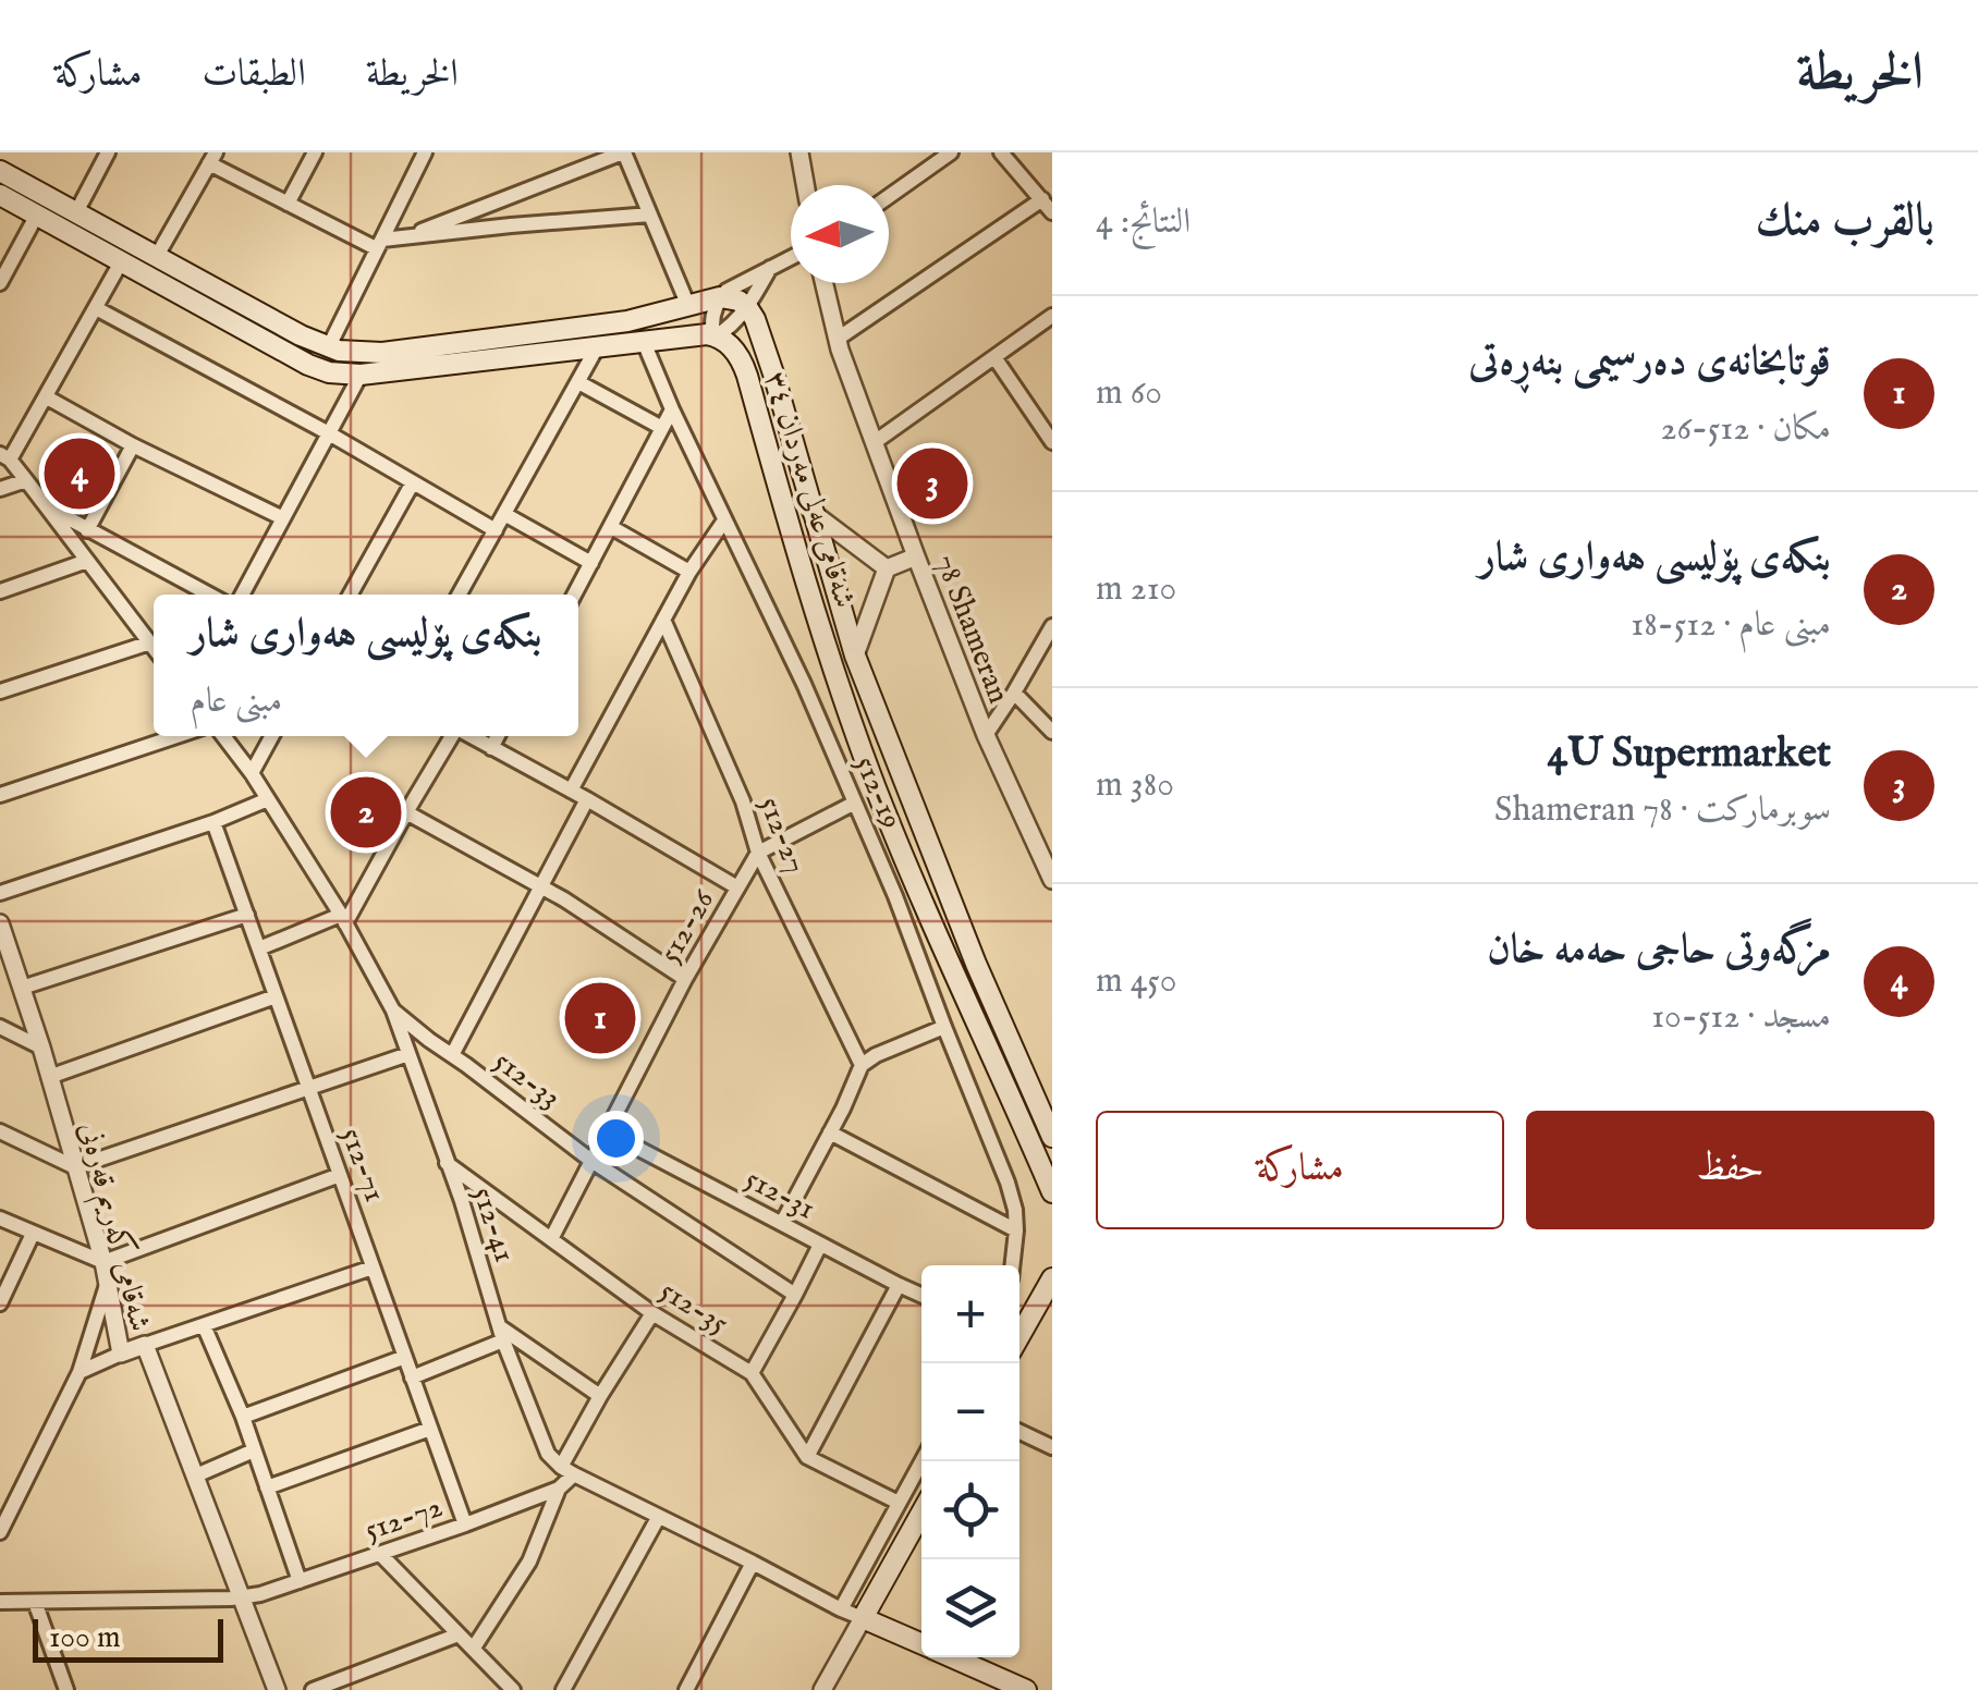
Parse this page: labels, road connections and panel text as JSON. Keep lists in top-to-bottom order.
{
  "streets": {
    "main road": ["شەقامی عەلی مەردان ٣٤"],
    "street": [
      "78 Shameran",
      "512-19",
      "512-27",
      "512-26",
      "512-33",
      "512-71",
      "512-31",
      "512-41",
      "شەقامی کەریم قەرەنی",
      "512-35",
      "512-72"
    ]
  },
  "crossings": [
    ["512-27", "512-26"],
    ["512-26", "512-33"],
    ["512-26", "512-31"],
    ["512-26", "512-35"],
    ["512-33", "512-41"],
    ["512-71", "512-72"],
    ["512-41", "512-35"],
    ["512-41", "512-72"],
    ["شەقامی کەریم قەرەنی", "512-72"]
  ],
  "scale_bar": "100 m",
  "north": "left",
  "page": {
    "header": "الخريطة",
    "nav": ["الخريطة", "الطبقات", "مشاركة"],
    "heading": ["بالقرب منك", "النتائج: 4"],
    "list": [
      {
        "mark": "1",
        "name": "قوتابخانەی دەرسیمی بنەڕەتی",
        "note": "مكان · 512-26",
        "value": "60 m"
      },
      {
        "mark": "2",
        "name": "بنکەی پۆلیسی هەواری شار",
        "note": "مبنى عام · 512-18",
        "value": "210 m"
      },
      {
        "mark": "3",
        "name": "4U Supermarket",
        "note": "سوبرماركت · 78 Shameran",
        "value": "380 m"
      },
      {
        "mark": "4",
        "name": "مزگەوتی حاجی حەمە خان",
        "note": "مسجد · 512-10",
        "value": "450 m"
      }
    ],
    "pins": [
      "4",
      "3",
      "2",
      "1"
    ],
    "popup": ["بنکەی پۆلیسی هەواری شار", "مبنى عام"],
    "buttons": ["حفظ", "مشاركة"],
    "map_buttons": ["+", "−"],
    "scale": "100 m"
  }
}
